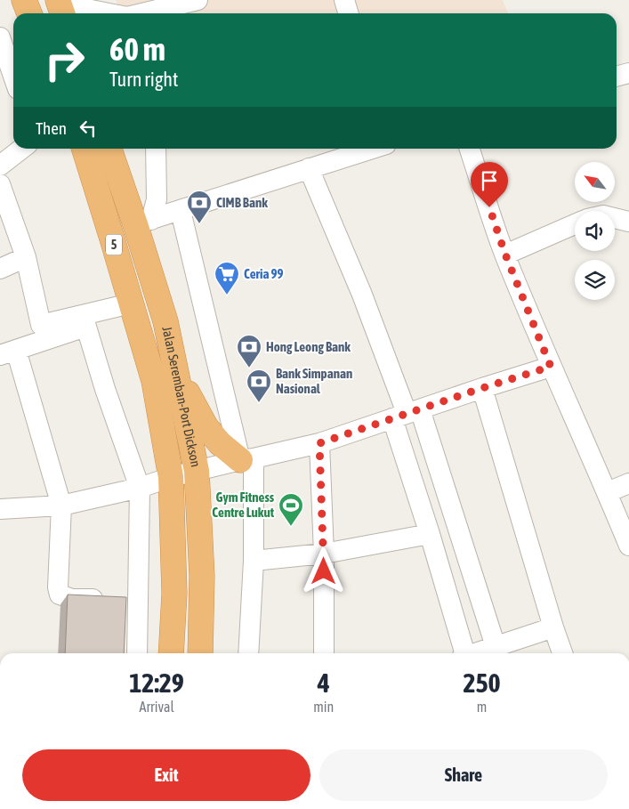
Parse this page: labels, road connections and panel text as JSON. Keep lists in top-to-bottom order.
{
  "streets": {
    "highway": ["5", "Jalan Seremban-Port Dickson"]
  },
  "places": {
    "bank": ["CIMB Bank", "Hong Leong Bank", "Bank Simpanan Nasional"],
    "supermarket": ["Ceria 99"],
    "sports": ["Gym Fitness Centre Lukut"]
  },
  "north": "top left",
  "page": {
    "turn": ["60 m", "Turn right"],
    "then": "Then",
    "eta": [
      "12:29",
      "Arrival",
      "4",
      "min",
      "250",
      "m"
    ],
    "buttons": ["Exit", "Share"]
  }
}
